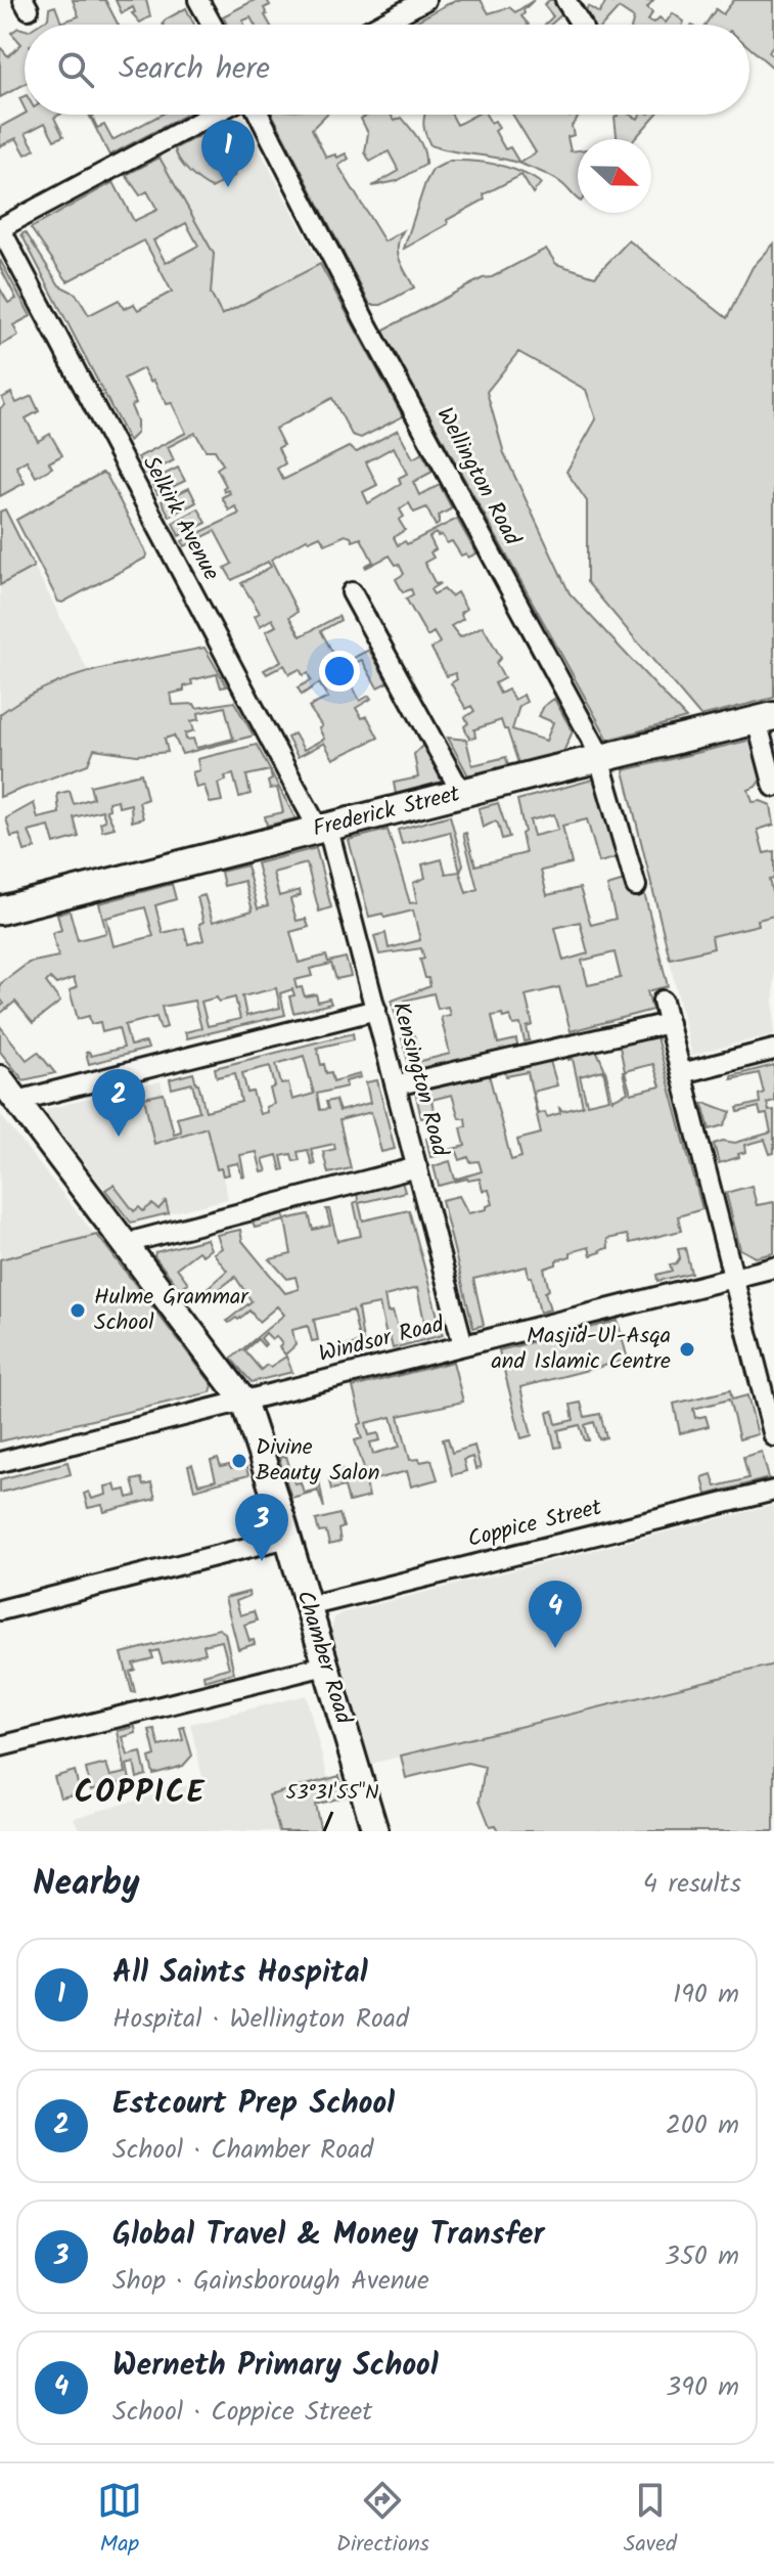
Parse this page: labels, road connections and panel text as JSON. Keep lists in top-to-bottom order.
{
  "streets": {
    "main road": ["Frederick Street"],
    "street": [
      "Wellington Road",
      "Selkirk Avenue",
      "Kensington Road",
      "Windsor Road",
      "Coppice Street",
      "Chamber Road"
    ]
  },
  "crossings": [
    ["Wellington Road", "Frederick Street"],
    ["Selkirk Avenue", "Frederick Street"],
    ["Selkirk Avenue", "Kensington Road"],
    ["Frederick Street", "Kensington Road"],
    ["Kensington Road", "Windsor Road"],
    ["Windsor Road", "Chamber Road"],
    ["Coppice Street", "Chamber Road"]
  ],
  "districts": ["COPPICE"],
  "places": ["Hulme Grammar School", "Masjid-Ul-Asqa and Islamic Centre", "Divine Beauty Salon"],
  "north": "right",
  "page": {
    "search": "Search here",
    "pins": [
      "1",
      "2",
      "3",
      "4"
    ],
    "heading": ["Nearby", "4 results"],
    "list": [
      {
        "mark": "1",
        "name": "All Saints Hospital",
        "note": "Hospital · Wellington Road",
        "value": "190 m"
      },
      {
        "mark": "2",
        "name": "Estcourt Prep School",
        "note": "School · Chamber Road",
        "value": "200 m"
      },
      {
        "mark": "3",
        "name": "Global Travel & Money Transfer",
        "note": "Shop · Gainsborough Avenue",
        "value": "350 m"
      },
      {
        "mark": "4",
        "name": "Werneth Primary School",
        "note": "School · Coppice Street",
        "value": "390 m"
      }
    ],
    "nav": ["Map", "Directions", "Saved"]
  },
  "coordinates": ["53°31'55\"N"]
}
